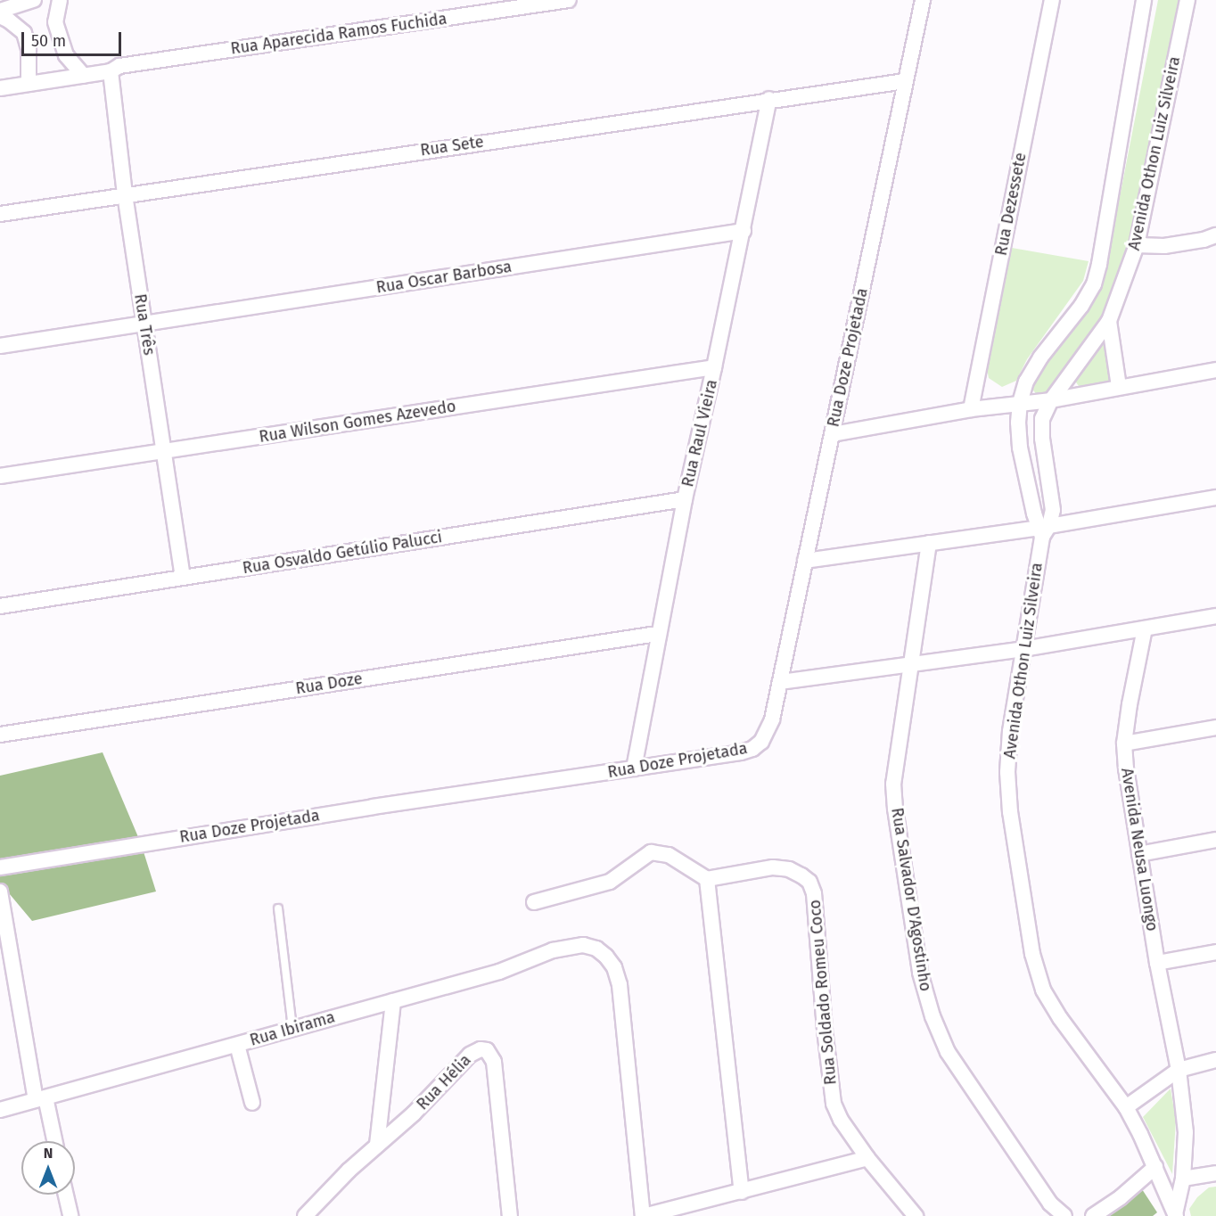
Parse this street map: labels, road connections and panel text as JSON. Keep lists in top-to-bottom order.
{
  "streets": {
    "street": [
      "Rua Aparecida Ramos Fuchida",
      "Rua Sete",
      "Avenida Othon Luiz Silveira",
      "Rua Dezessete",
      "Rua Oscar Barbosa",
      "Rua Três",
      "Rua Doze Projetada",
      "Rua Wilson Gomes Azevedo",
      "Rua Raul Vieira",
      "Rua Osvaldo Getúlio Palucci",
      "Rua Doze",
      "Avenida Neusa Luongo",
      "Rua Salvador D'Agostinho",
      "Rua Soldado Romeu Coco",
      "Rua Ibirama",
      "Rua Hélia"
    ]
  },
  "crossings": [
    ["Rua Aparecida Ramos Fuchida", "Rua Três"],
    ["Rua Sete", "Rua Três"],
    ["Rua Sete", "Rua Doze Projetada"],
    ["Rua Sete", "Rua Raul Vieira"],
    ["Avenida Othon Luiz Silveira", "Avenida Neusa Luongo"],
    ["Rua Oscar Barbosa", "Rua Três"],
    ["Rua Oscar Barbosa", "Rua Raul Vieira"],
    ["Rua Três", "Rua Wilson Gomes Azevedo"],
    ["Rua Três", "Rua Osvaldo Getúlio Palucci"],
    ["Rua Doze Projetada", "Rua Raul Vieira"],
    ["Rua Wilson Gomes Azevedo", "Rua Raul Vieira"],
    ["Rua Raul Vieira", "Rua Osvaldo Getúlio Palucci"],
    ["Rua Raul Vieira", "Rua Doze"]
  ],
  "scale_bar": "50 m",
  "north": "top"
}
